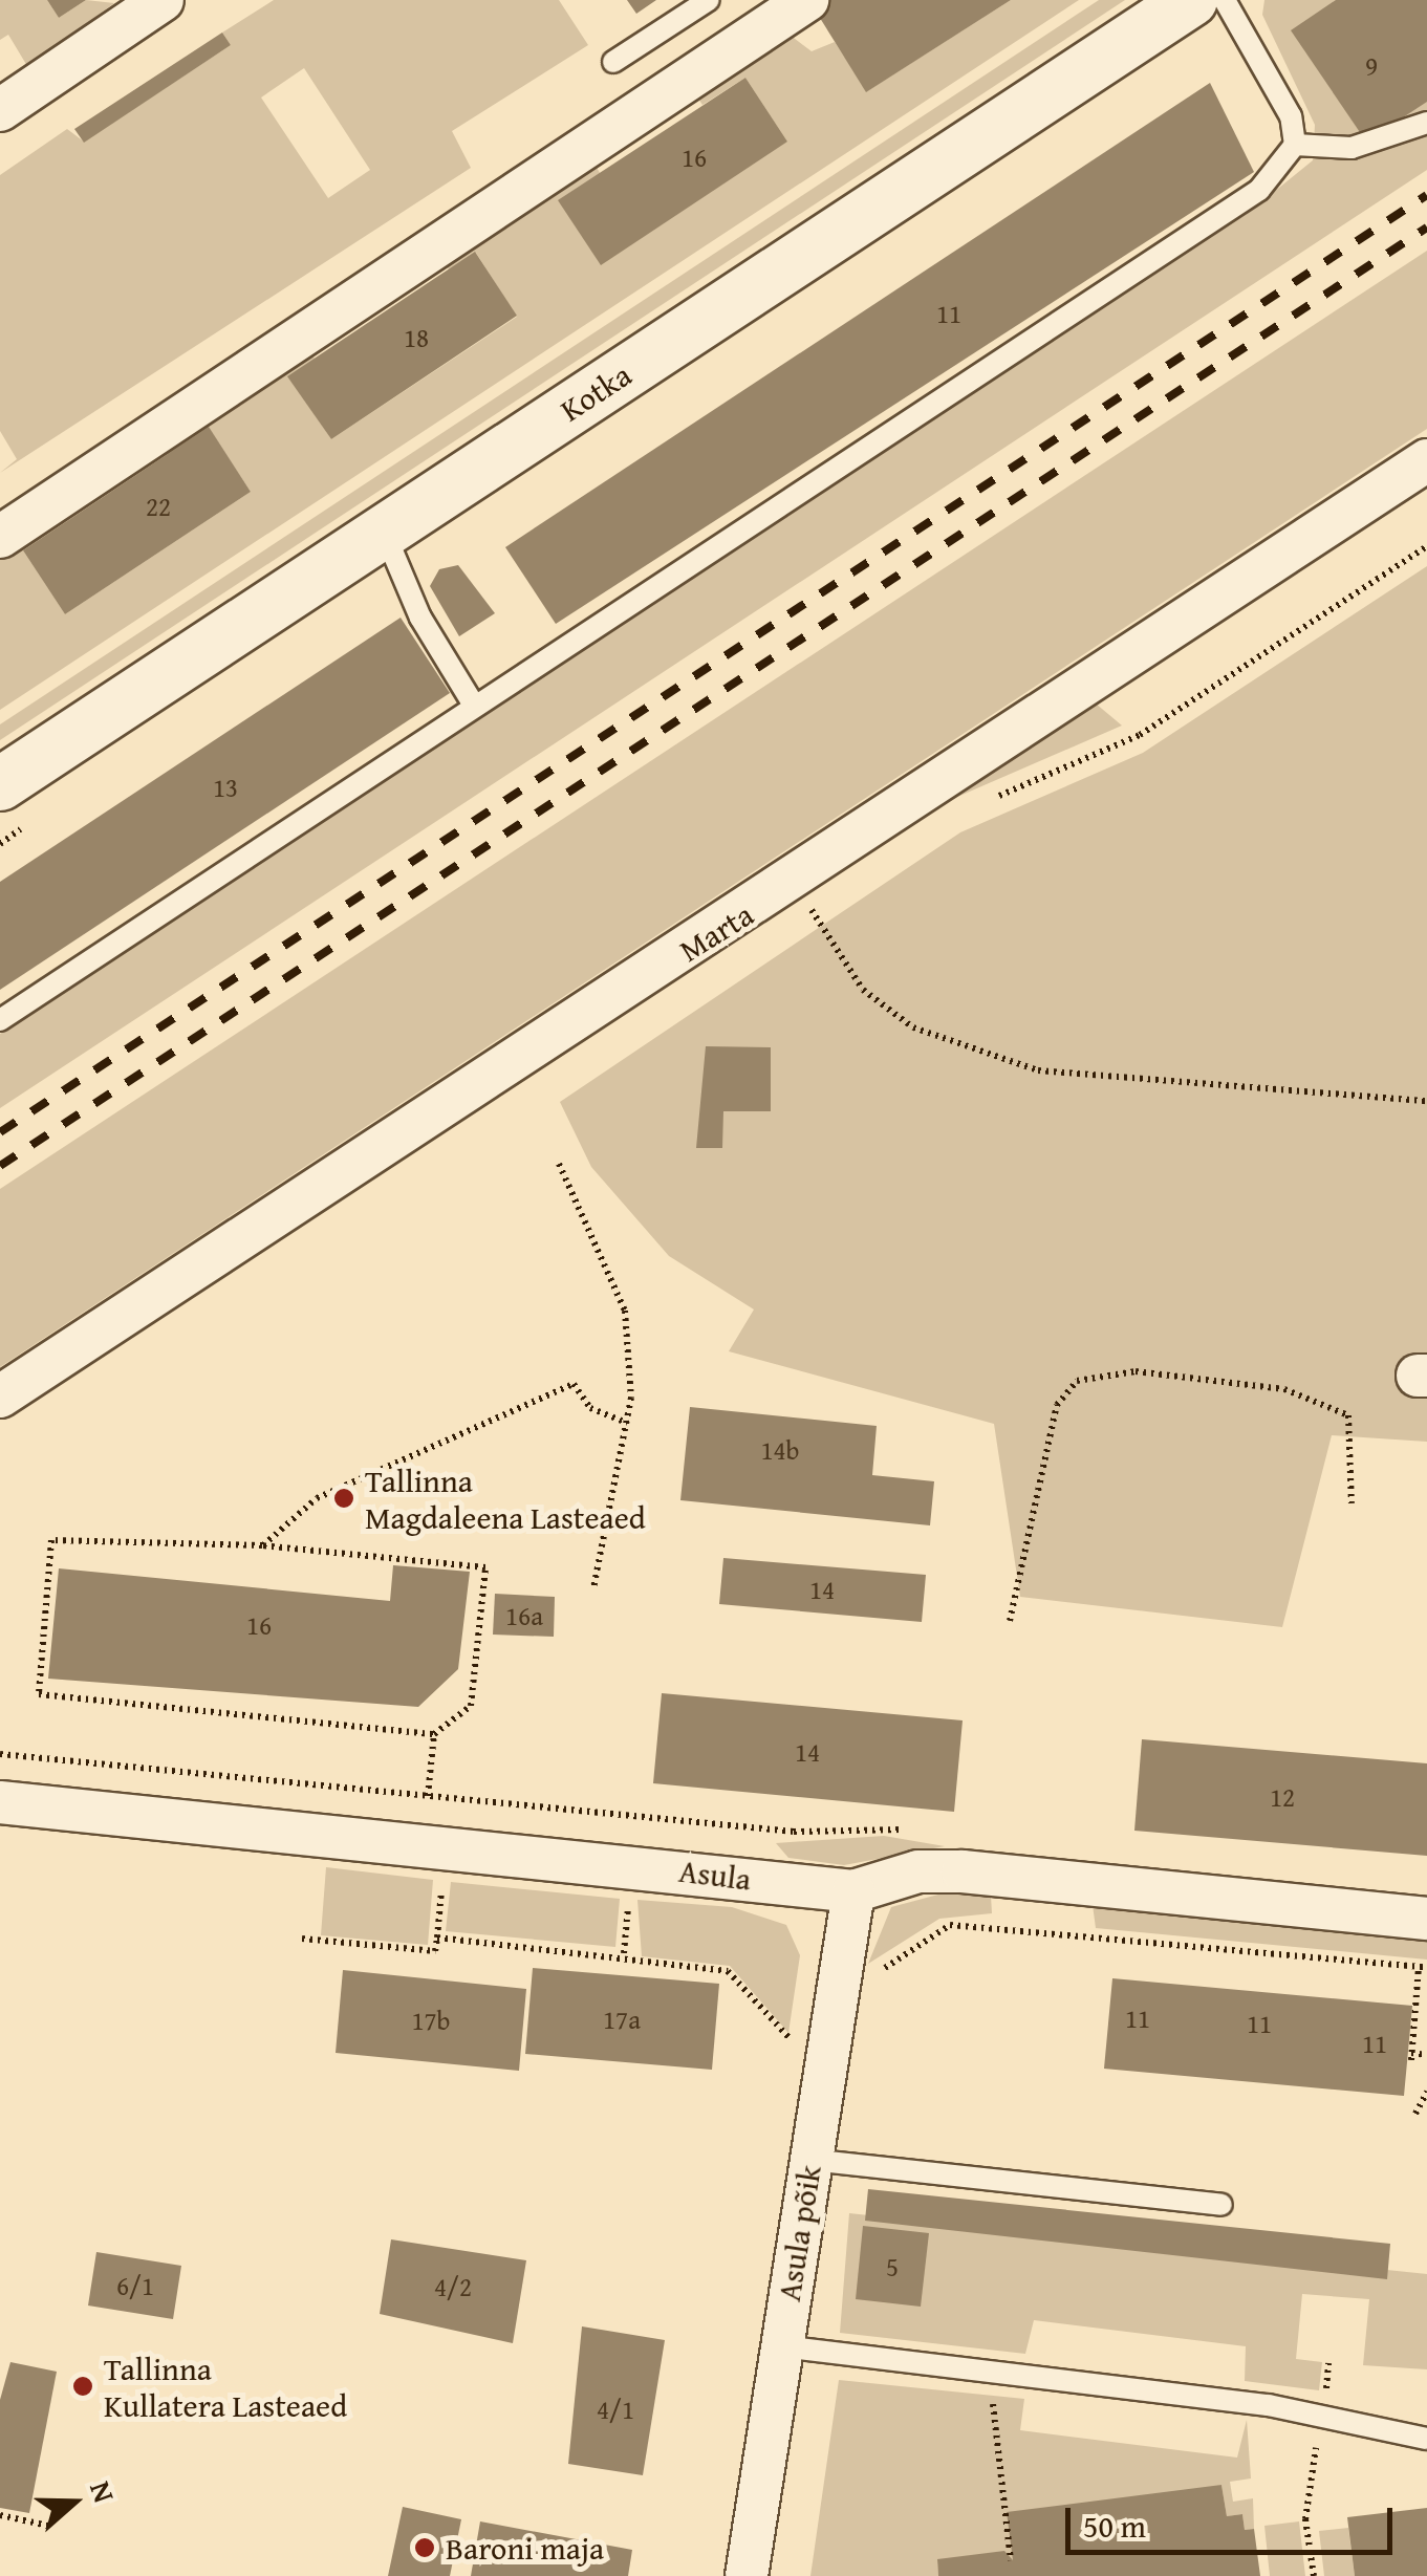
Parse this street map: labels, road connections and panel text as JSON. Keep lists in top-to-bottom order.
{
  "streets": {
    "street": [
      "Kotka",
      "Marta",
      "Asula",
      "Asula põik"
    ]
  },
  "crossings": [
    ["Asula", "Asula põik"]
  ],
  "places": ["Tallinna Magdaleena Lasteaed", "Tallinna Kullatera Lasteaed", "Baroni maja"],
  "house_numbers": [
    "9",
    "16",
    "11",
    "18",
    "22",
    "13",
    "14b",
    "14",
    "16a",
    "16",
    "14",
    "12",
    "11",
    "17a",
    "17b",
    "11",
    "11",
    "5",
    "6/1",
    "4/2",
    "4/1"
  ],
  "scale_bar": "50 m",
  "north": "right"
}
